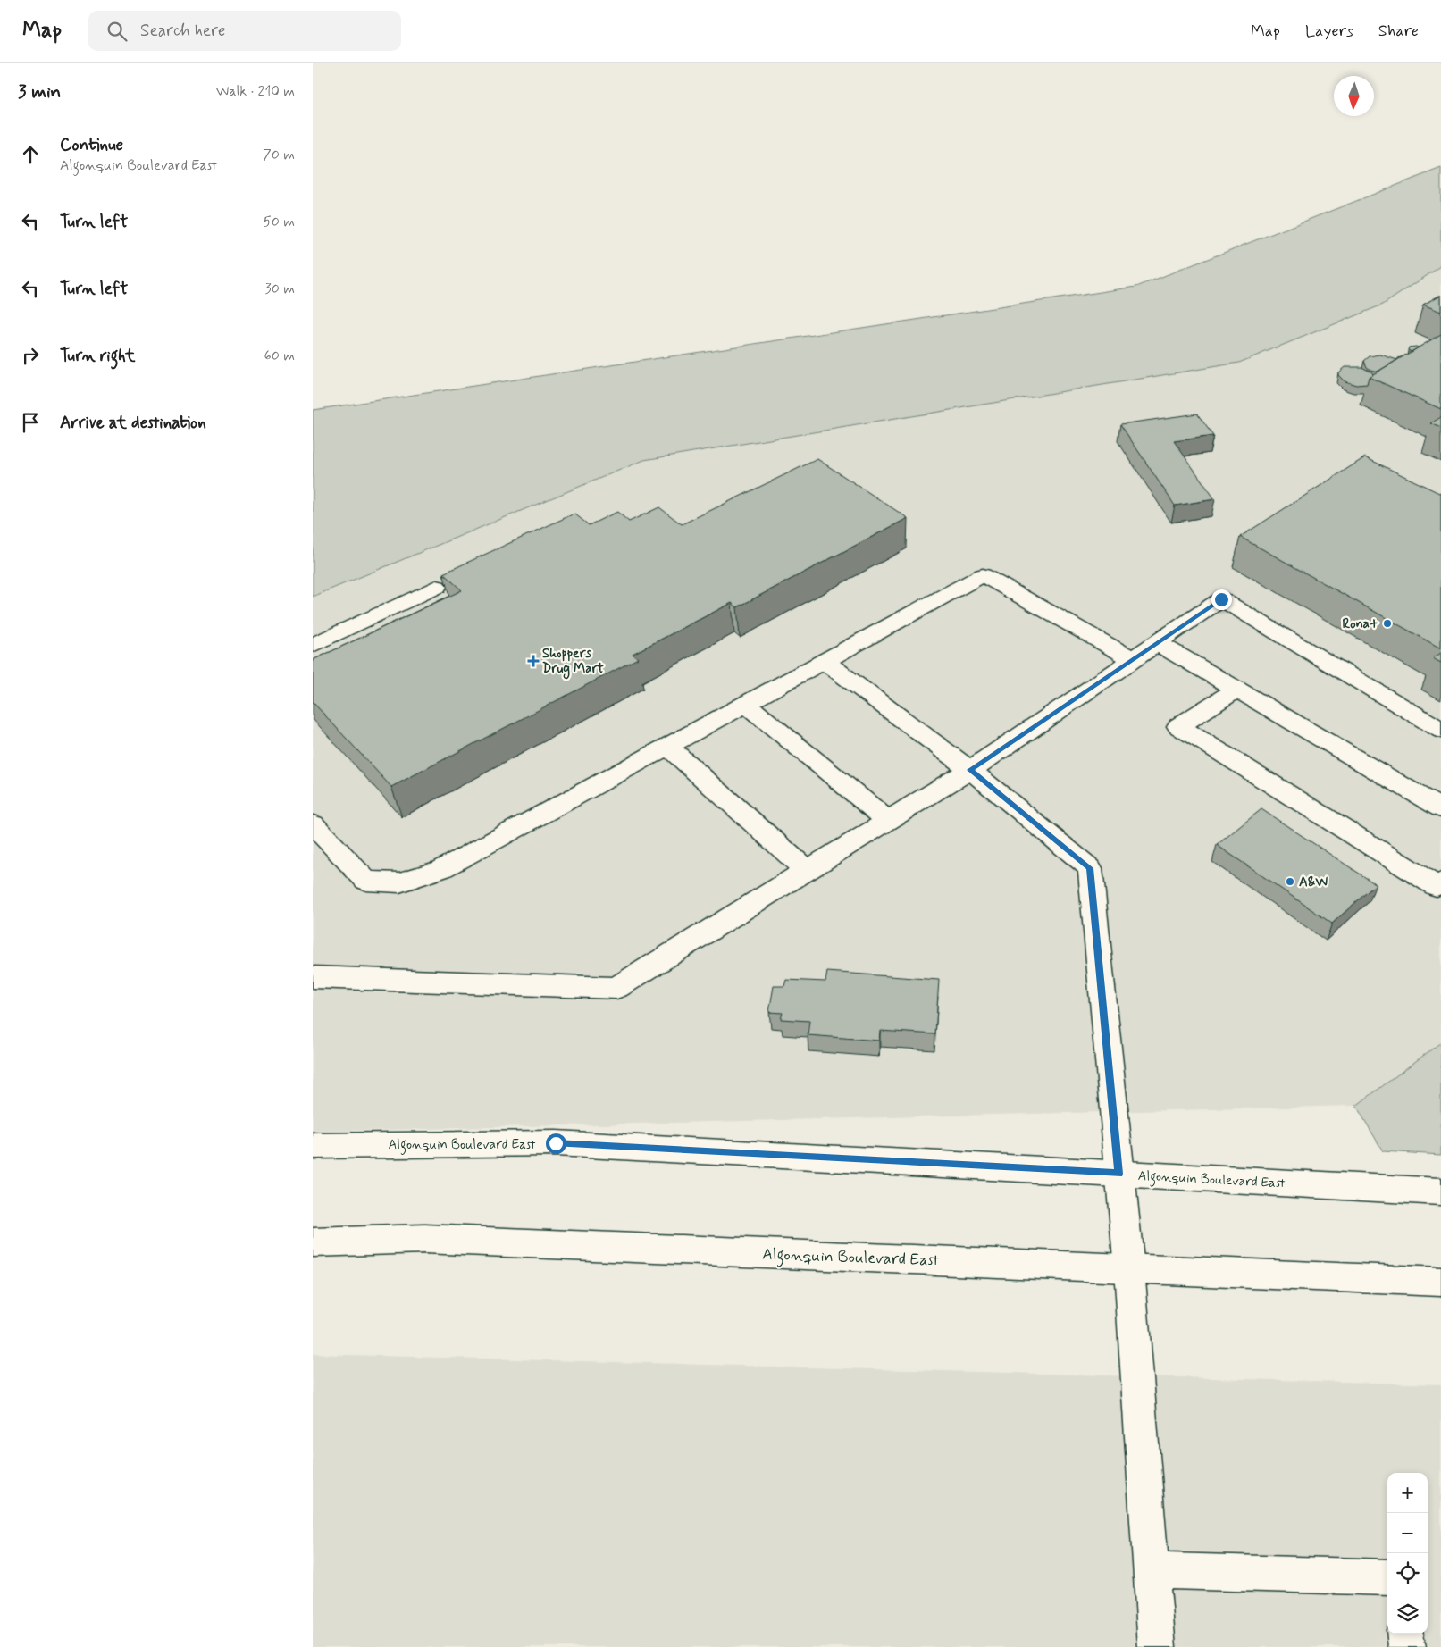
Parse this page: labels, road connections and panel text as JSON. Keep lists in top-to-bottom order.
{
  "streets": {
    "main road": ["Algonquin Boulevard East"]
  },
  "places": {
    "other": ["Rona+", "A&W"],
    "health": ["Shoppers Drug Mart"]
  },
  "north": "bottom",
  "page": {
    "header": "Map",
    "search": "Search here",
    "nav": ["Map", "Layers", "Share"],
    "heading": ["3 min", "Walk · 210 m"],
    "list": [
      ["Continue", "Algonquin Boulevard East", "70 m"],
      ["Turn left", "50 m"],
      ["Turn left", "30 m"],
      ["Turn right", "60 m"],
      "Arrive at destination"
    ],
    "map_buttons": ["+", "−"]
  }
}
